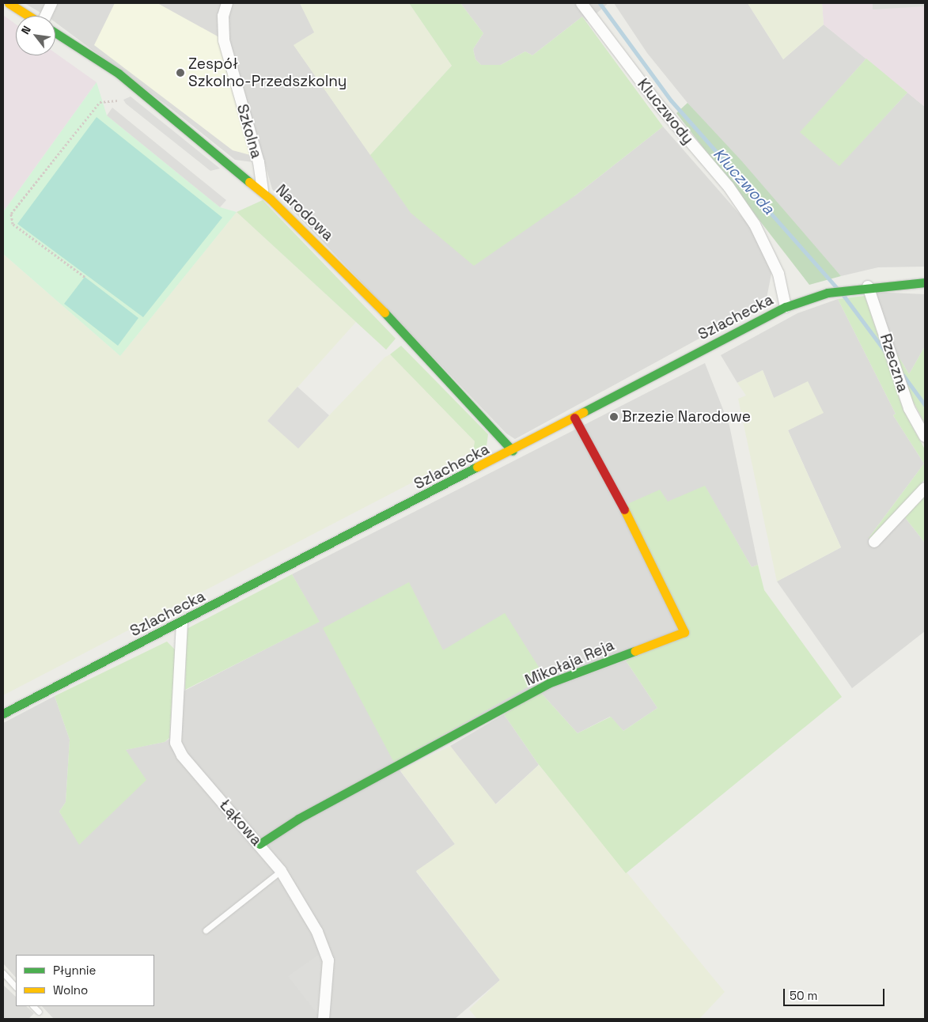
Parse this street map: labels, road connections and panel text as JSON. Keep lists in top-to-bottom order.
{
  "streets": {
    "street": [
      "Kluczwody",
      "Szkolna",
      "Narodowa",
      "Szlachecka",
      "Rzeczna",
      "Mikołaja Reja",
      "Łąkowa"
    ]
  },
  "crossings": [
    ["Kluczwody", "Szlachecka"],
    ["Szkolna", "Narodowa"],
    ["Narodowa", "Szlachecka"],
    ["Szlachecka", "Rzeczna"],
    ["Szlachecka", "Mikołaja Reja"],
    ["Szlachecka", "Łąkowa"],
    ["Mikołaja Reja", "Łąkowa"]
  ],
  "water": ["Kluczwoda"],
  "places": ["Zespół Szkolno-Przedszkolny", "Brzezie Narodowe"],
  "legend": ["Płynnie", "Wolno"],
  "scale_bar": "50 m",
  "north": "top left"
}
